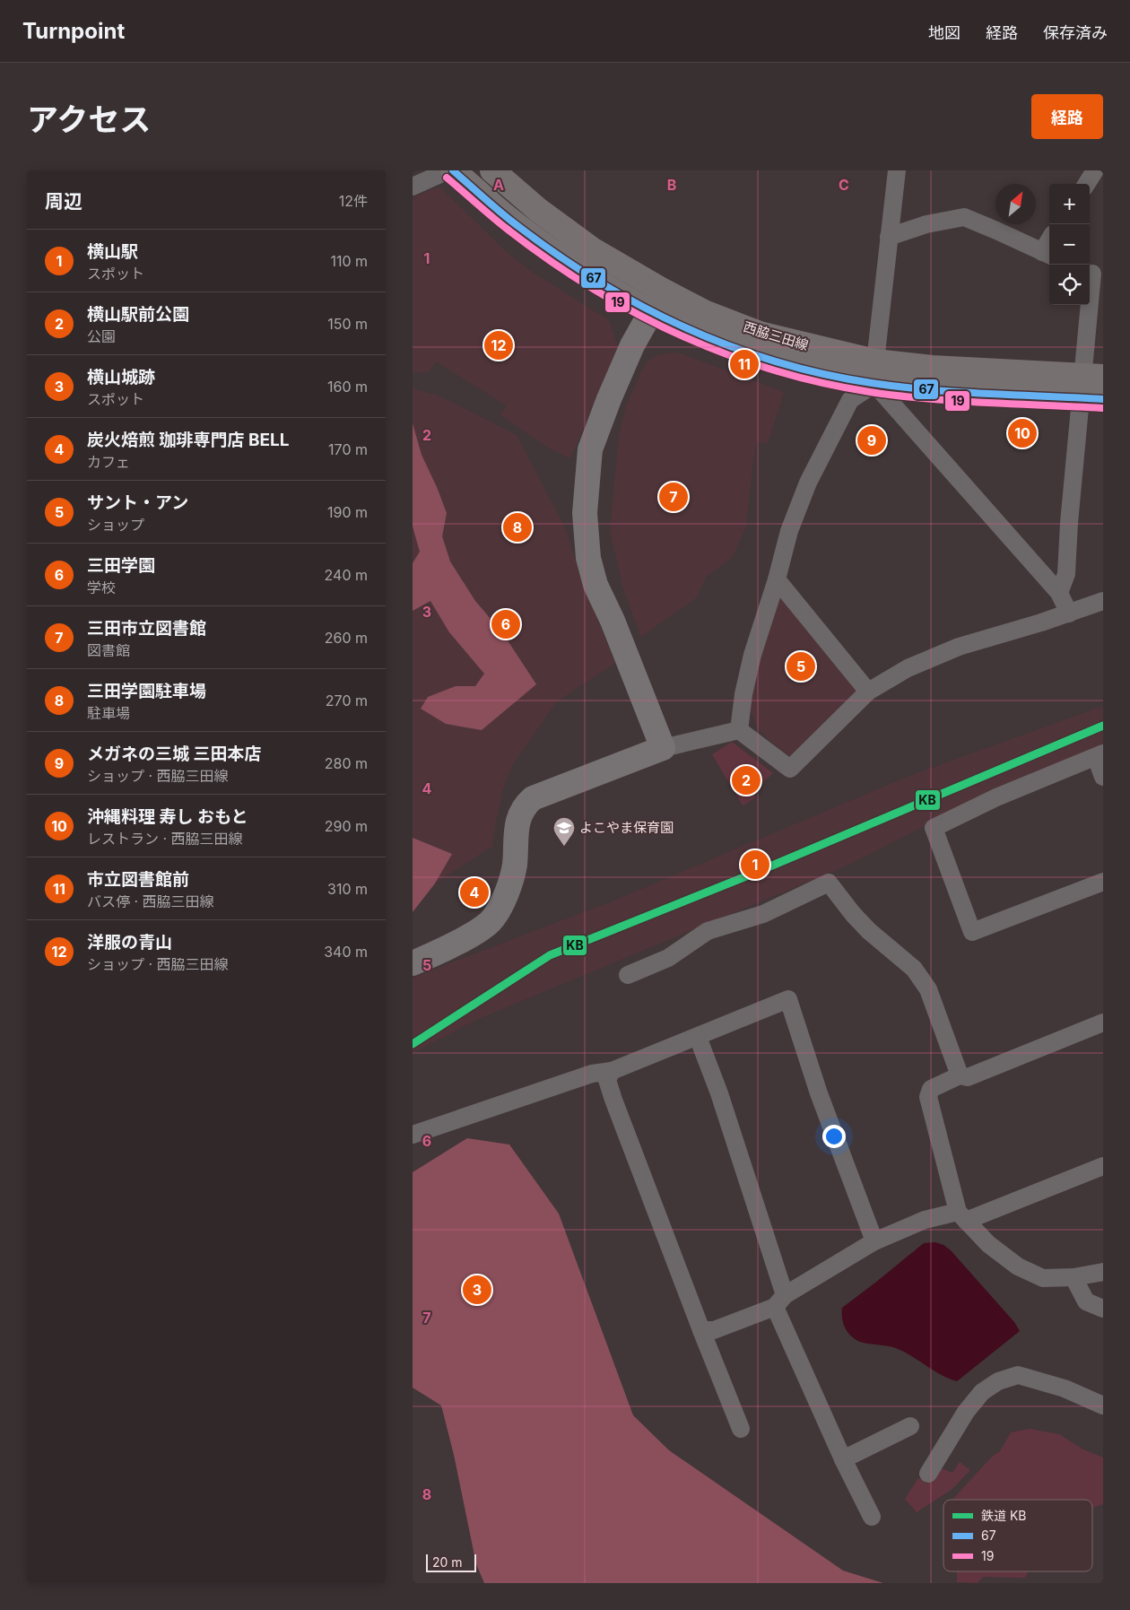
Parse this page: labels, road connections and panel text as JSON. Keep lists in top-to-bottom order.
{
  "streets": {
    "main road": ["西脇三田線"]
  },
  "places": {
    "school or university": ["よこやま保育園"]
  },
  "lines": ["transit line 67", "transit line 19", "rail line KB"],
  "legend": ["鉄道 KB", "67", "19"],
  "scale_bar": "20 m",
  "north": "top right",
  "page": {
    "header": "Turnpoint",
    "nav": ["地図", "経路", "保存済み"],
    "title": "アクセス",
    "buttons": "経路",
    "heading": ["周辺", "12件"],
    "map_buttons": ["+", "−"],
    "list": [
      {
        "mark": "1",
        "name": "横山駅",
        "note": "スポット",
        "value": "110 m"
      },
      {
        "mark": "2",
        "name": "横山駅前公園",
        "note": "公園",
        "value": "150 m"
      },
      {
        "mark": "3",
        "name": "横山城跡",
        "note": "スポット",
        "value": "160 m"
      },
      {
        "mark": "4",
        "name": "炭火焙煎 珈琲専門店 BELL",
        "note": "カフェ",
        "value": "170 m"
      },
      {
        "mark": "5",
        "name": "サント・アン",
        "note": "ショップ",
        "value": "190 m"
      },
      {
        "mark": "6",
        "name": "三田学園",
        "note": "学校",
        "value": "240 m"
      },
      {
        "mark": "7",
        "name": "三田市立図書館",
        "note": "図書館",
        "value": "260 m"
      },
      {
        "mark": "8",
        "name": "三田学園駐車場",
        "note": "駐車場",
        "value": "270 m"
      },
      {
        "mark": "9",
        "name": "メガネの三城 三田本店",
        "note": "ショップ · 西脇三田線",
        "value": "280 m"
      },
      {
        "mark": "10",
        "name": "沖縄料理 寿し おもと",
        "note": "レストラン · 西脇三田線",
        "value": "290 m"
      },
      {
        "mark": "11",
        "name": "市立図書館前",
        "note": "バス停 · 西脇三田線",
        "value": "310 m"
      },
      {
        "mark": "12",
        "name": "洋服の青山",
        "note": "ショップ · 西脇三田線",
        "value": "340 m"
      }
    ],
    "pins": [
      "12",
      "11",
      "10",
      "9",
      "7",
      "8",
      "6",
      "5",
      "2",
      "1",
      "4",
      "3"
    ],
    "scale": "20 m"
  },
  "grid": {
    "columns": ["A", "B", "C"],
    "rows": [
      "1",
      "2",
      "3",
      "4",
      "5",
      "6",
      "7",
      "8"
    ]
  }
}
